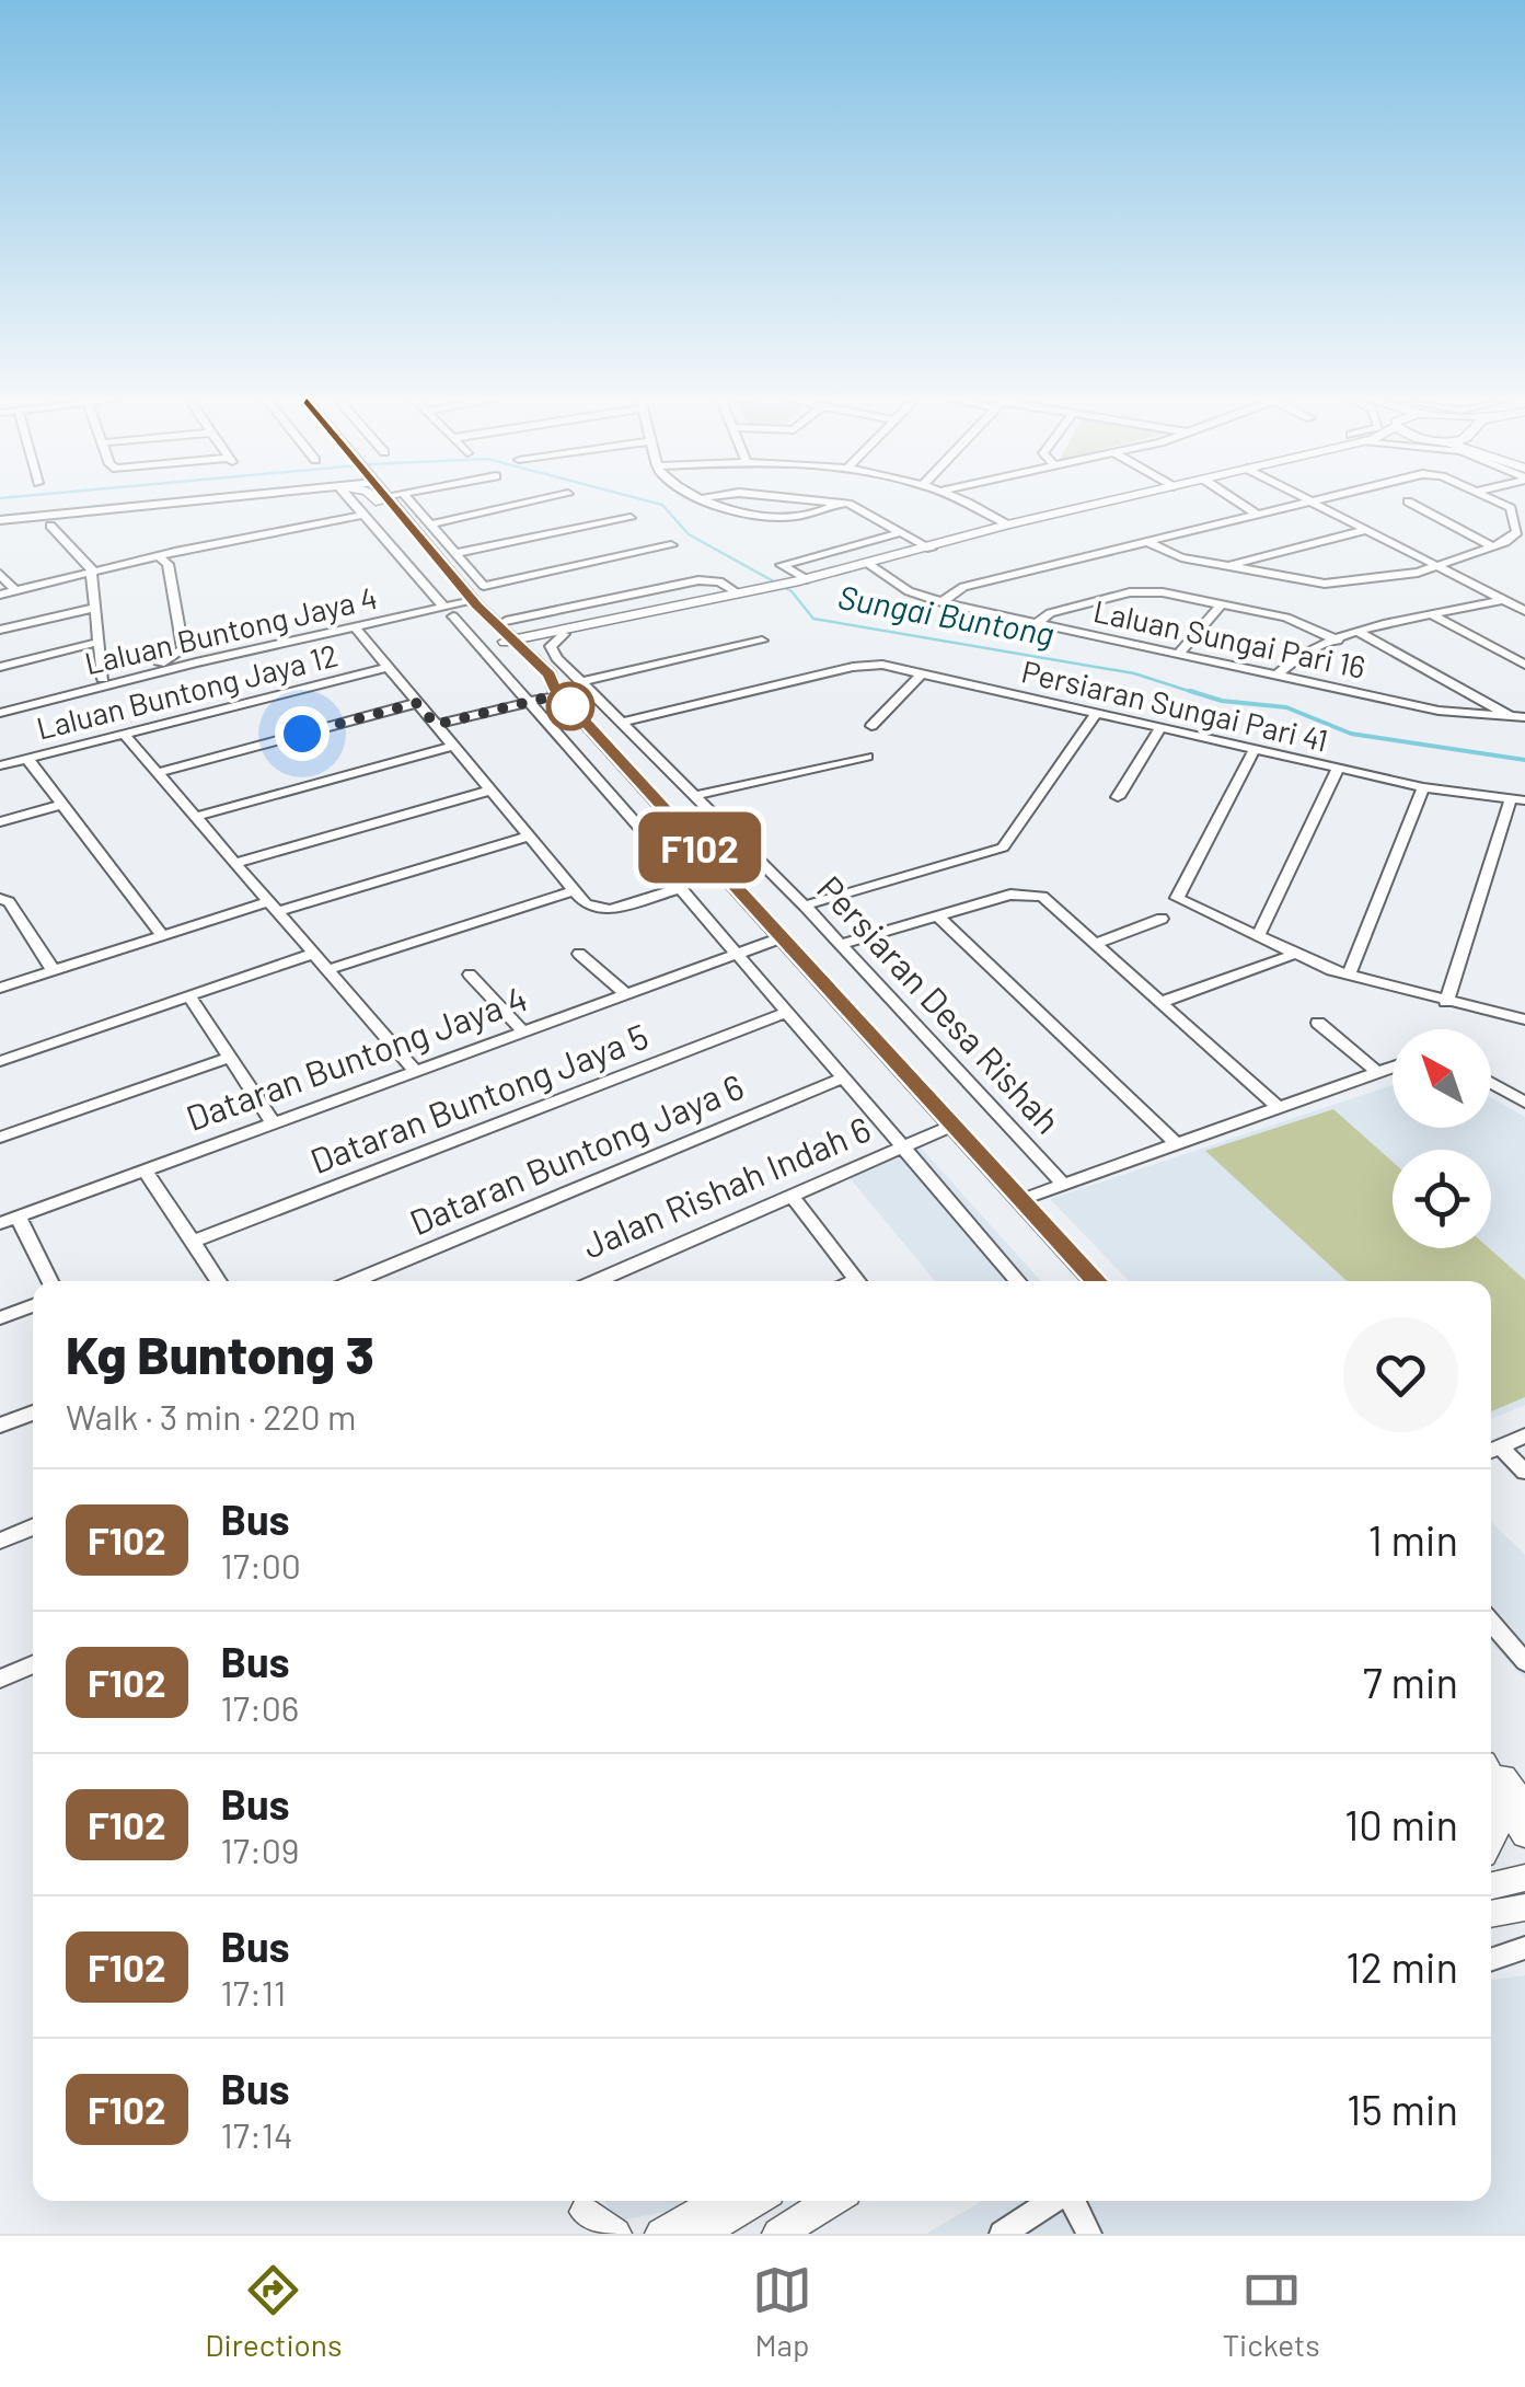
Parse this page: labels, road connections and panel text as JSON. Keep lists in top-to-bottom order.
{
  "streets": {
    "street": [
      "Laluan Buntong Jaya 4",
      "Laluan Sungai Pari 16",
      "Laluan Buntong Jaya 12",
      "Persiaran Sungai Pari 41",
      "Persiaran Desa Rishah",
      "Dataran Buntong Jaya 4",
      "Dataran Buntong Jaya 5",
      "Dataran Buntong Jaya 6",
      "Jalan Rishah Indah 6"
    ]
  },
  "crossings": [
    ["Persiaran Sungai Pari 41", "Persiaran Desa Rishah"]
  ],
  "water": ["Sungai Buntong"],
  "lines": ["bus line F102"],
  "north": "top left",
  "page": {
    "on_map": "F102",
    "heading": ["Kg Buntong 3", "Walk · 3 min · 220 m"],
    "list": [
      {
        "mark": "F102",
        "name": "Bus",
        "note": "17:00",
        "value": "1 min"
      },
      {
        "mark": "F102",
        "name": "Bus",
        "note": "17:06",
        "value": "7 min"
      },
      {
        "mark": "F102",
        "name": "Bus",
        "note": "17:09",
        "value": "10 min"
      },
      {
        "mark": "F102",
        "name": "Bus",
        "note": "17:11",
        "value": "12 min"
      },
      {
        "mark": "F102",
        "name": "Bus",
        "note": "17:14",
        "value": "15 min"
      }
    ],
    "tabs": ["Directions", "Map", "Tickets"]
  }
}
